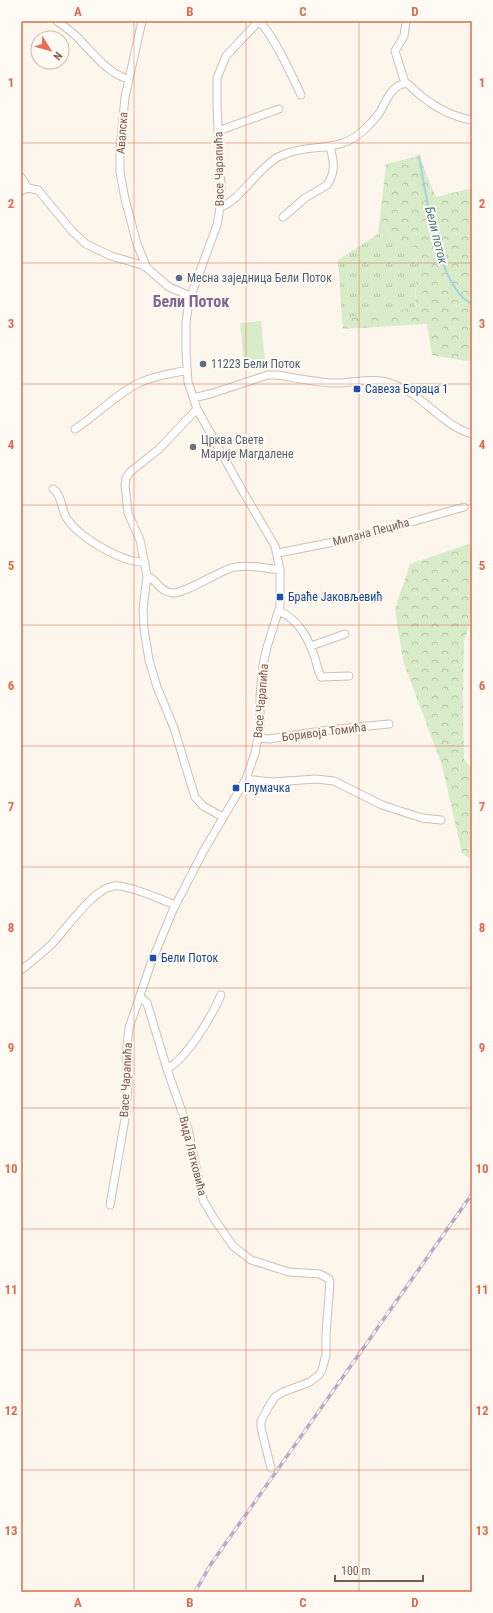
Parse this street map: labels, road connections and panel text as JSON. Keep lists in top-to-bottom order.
{
  "streets": {
    "street": [
      "Авалска",
      "Васе Чарапића",
      "Милана Пецића",
      "Боривоја Томића",
      "Вида Латковића"
    ]
  },
  "crossings": [
    ["Авалска", "Васе Чарапића"],
    ["Васе Чарапића", "Милана Пецића"],
    ["Васе Чарапића", "Боривоја Томића"],
    ["Васе Чарапића", "Вида Латковића"]
  ],
  "districts": ["Бели Поток"],
  "water": ["Бели поток"],
  "places": {
    "other": ["Месна заједница Бели Поток", "11223 Бели Поток", "Црква Свете Марије Магдалене"],
    "transit": [
      "Савеза Бораца 1",
      "Браће Јаковљевић",
      "Глумачка",
      "Бели Поток"
    ]
  },
  "scale_bar": "100 m",
  "north": "bottom right",
  "grid": {
    "columns": [
      "A",
      "B",
      "C",
      "D"
    ],
    "rows": [
      "1",
      "2",
      "3",
      "4",
      "5",
      "6",
      "7",
      "8",
      "9",
      "10",
      "11",
      "12",
      "13"
    ]
  }
}
